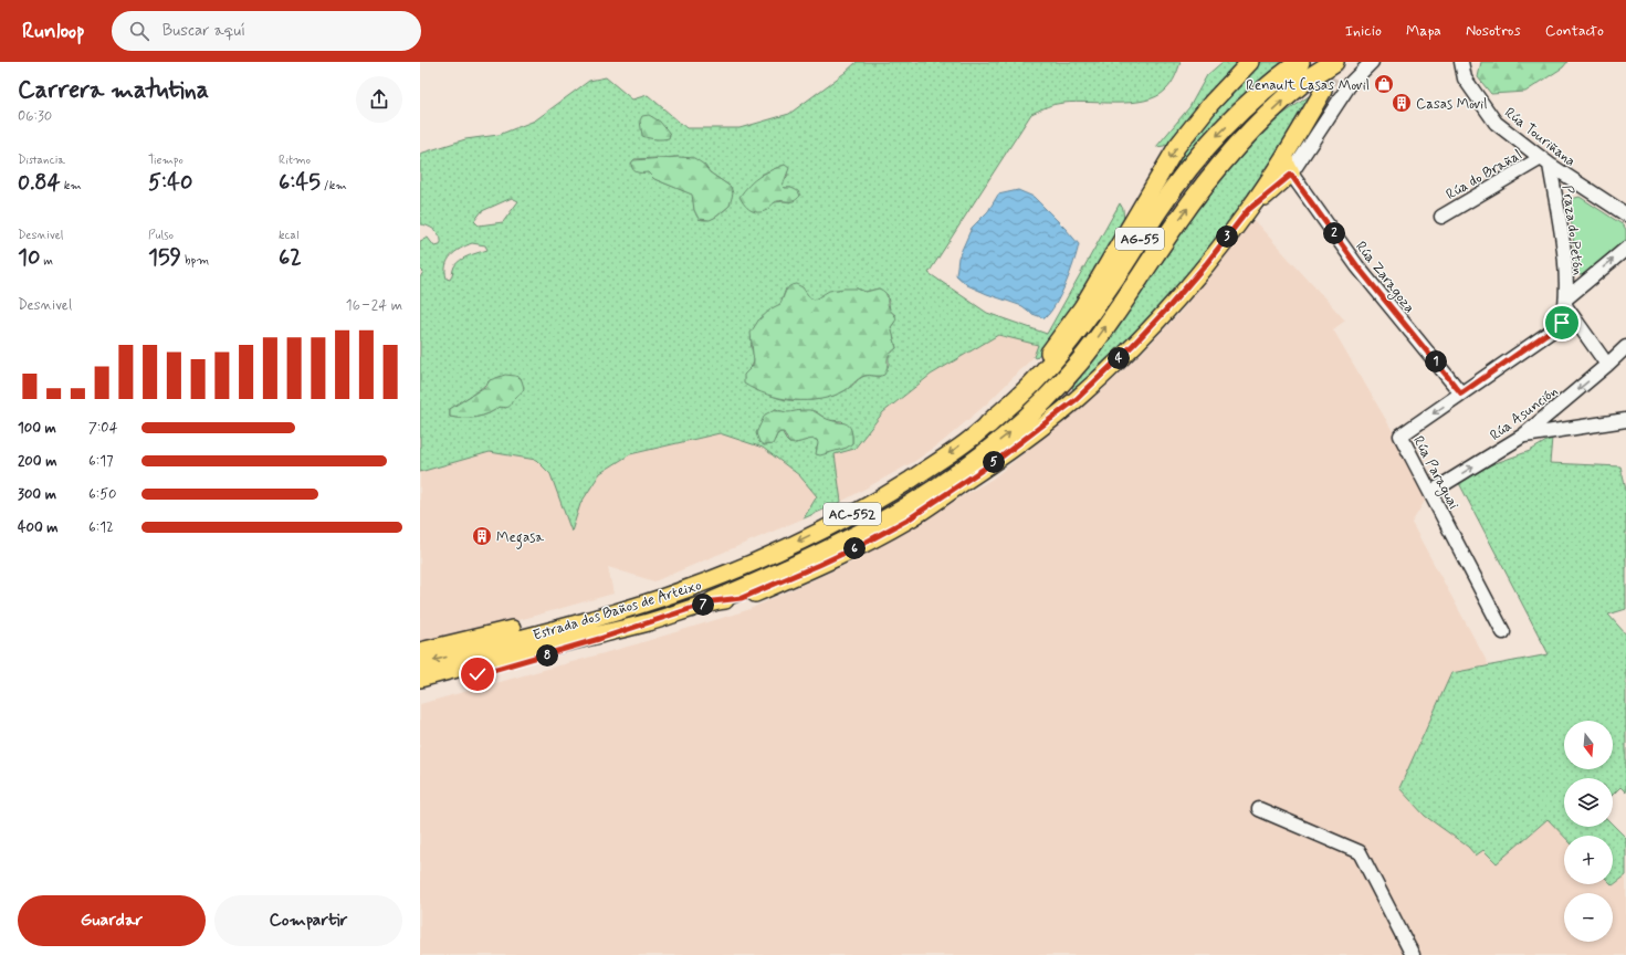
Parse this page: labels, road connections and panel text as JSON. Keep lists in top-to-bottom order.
{
  "streets": {
    "highway": ["AG-55"],
    "main road": ["AC-552", "Estrada dos Baños de Arteixo"],
    "street": [
      "Rúa Touriñana",
      "Rúa do Brañal",
      "Praza do Petón",
      "Rúa Zaragoza",
      "Rúa Asunción",
      "Rúa Paraguai"
    ]
  },
  "crossings": [
    ["Rúa Touriñana", "Rúa do Brañal"],
    ["Rúa Touriñana", "Praza do Petón"],
    ["Rúa do Brañal", "Praza do Petón"],
    ["Praza do Petón", "Rúa Paraguai"],
    ["AG-55", "AC-552"],
    ["AG-55", "Estrada dos Baños de Arteixo"],
    ["Rúa Zaragoza", "Rúa Paraguai"],
    ["Rúa Asunción", "Rúa Paraguai"],
    ["AC-552", "Estrada dos Baños de Arteixo"]
  ],
  "one_way": ["Praza do Petón"],
  "places": {
    "shop": ["Renault Casas Movil"],
    "building": ["Casas Movil", "Megasa"]
  },
  "north": "bottom",
  "page": {
    "header": "Runloop",
    "search": "Buscar aquí",
    "nav": [
      "Inicio",
      "Mapa",
      "Nosotros",
      "Contacto"
    ],
    "heading": ["Carrera matutina", "06:30"],
    "stats": [
      ["Distancia", "0.84 km"],
      ["Tiempo", "5:40"],
      ["Ritmo", "6:45 /km"],
      ["Desnivel", "10 m"],
      ["Pulso", "159 bpm"],
      ["kcal", "62"]
    ],
    "pins": [
      "2",
      "3",
      "4",
      "1",
      "5",
      "6",
      "7",
      "8"
    ],
    "chart": ["Desnivel", "16–24 m"],
    "list": [
      {
        "name": "100 m",
        "note": "7:04"
      },
      {
        "name": "200 m",
        "note": "6:17"
      },
      {
        "name": "300 m",
        "note": "6:50"
      },
      {
        "name": "400 m",
        "note": "6:12"
      }
    ],
    "map_buttons": ["+", "−"],
    "buttons": ["Guardar", "Compartir"]
  }
}
